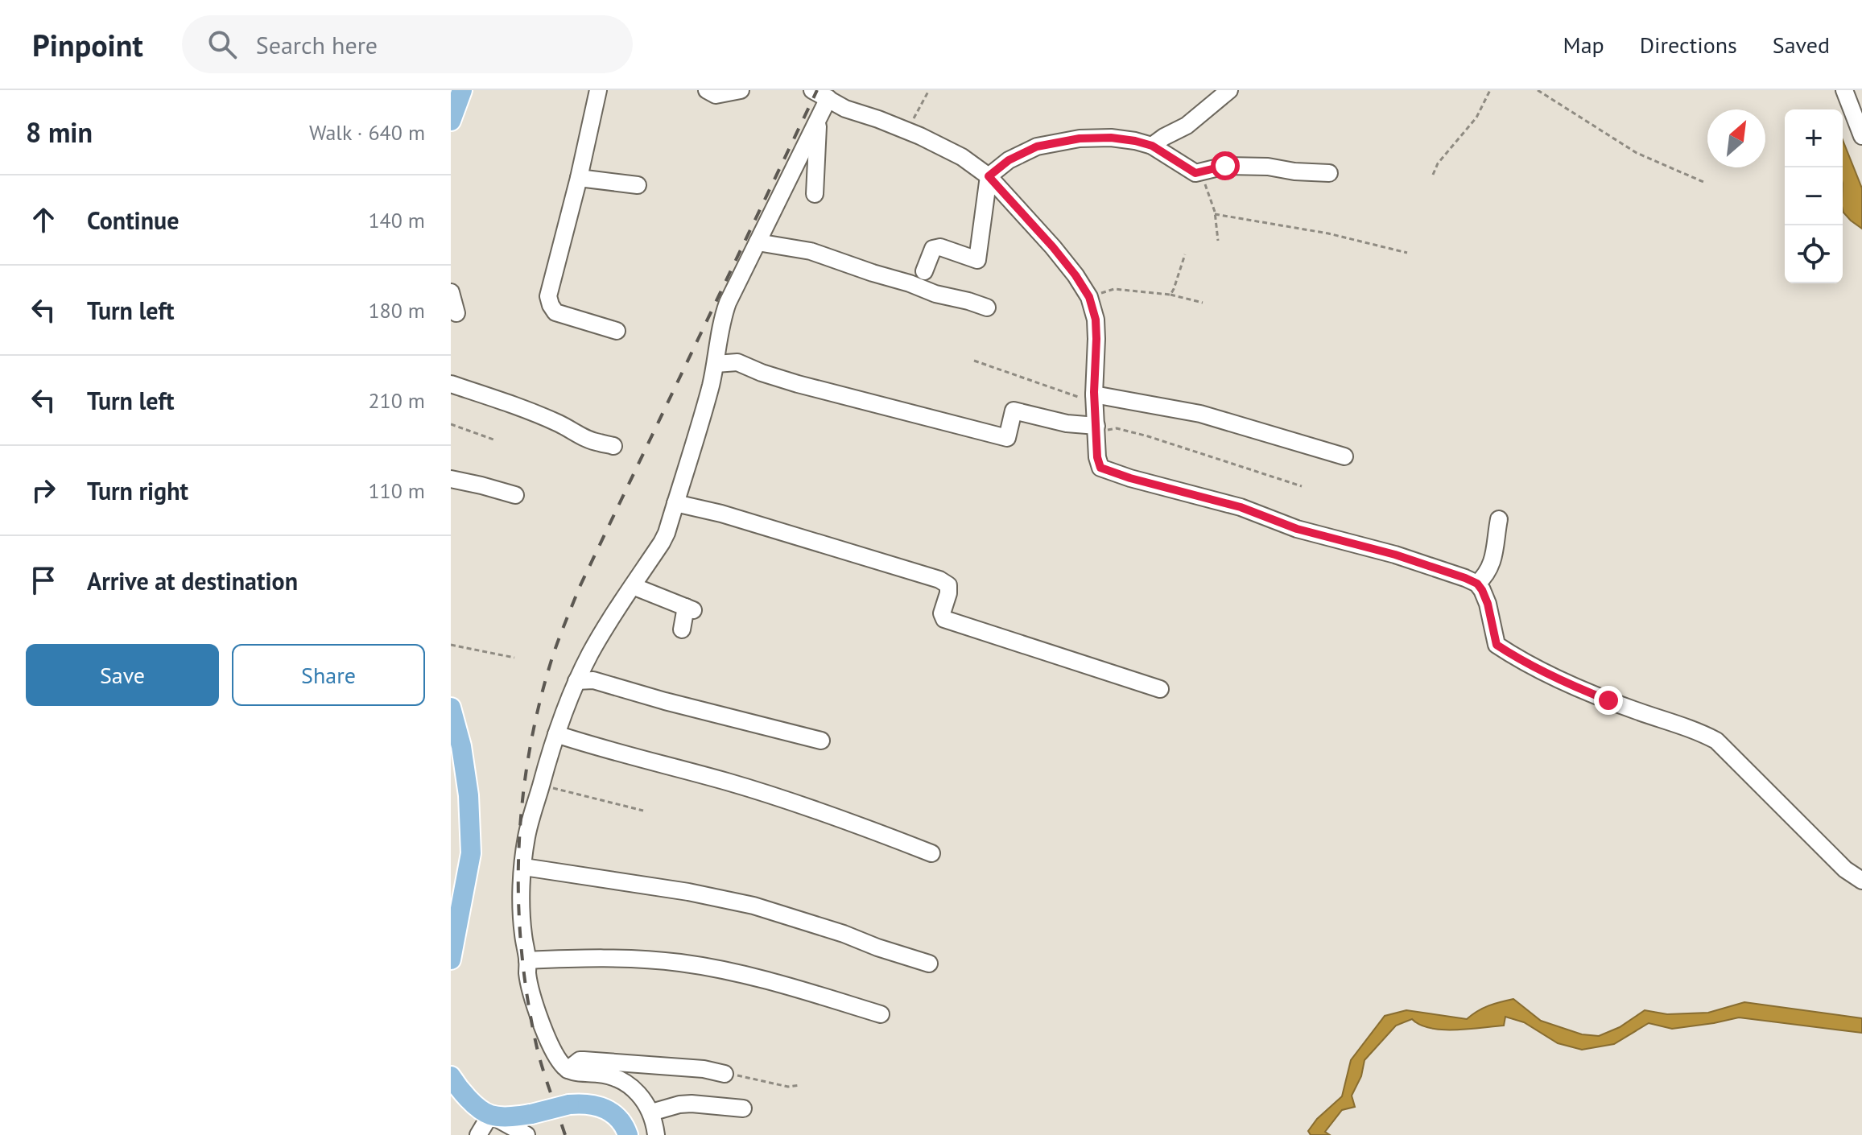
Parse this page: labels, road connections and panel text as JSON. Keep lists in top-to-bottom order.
{
  "north": "top right",
  "page": {
    "header": "Pinpoint",
    "search": "Search here",
    "nav": ["Map", "Directions", "Saved"],
    "heading": ["8 min", "Walk · 640 m"],
    "map_buttons": ["+", "−"],
    "list": [
      ["Continue", "140 m"],
      ["Turn left", "180 m"],
      ["Turn left", "210 m"],
      ["Turn right", "110 m"],
      "Arrive at destination"
    ],
    "buttons": ["Save", "Share"]
  }
}
